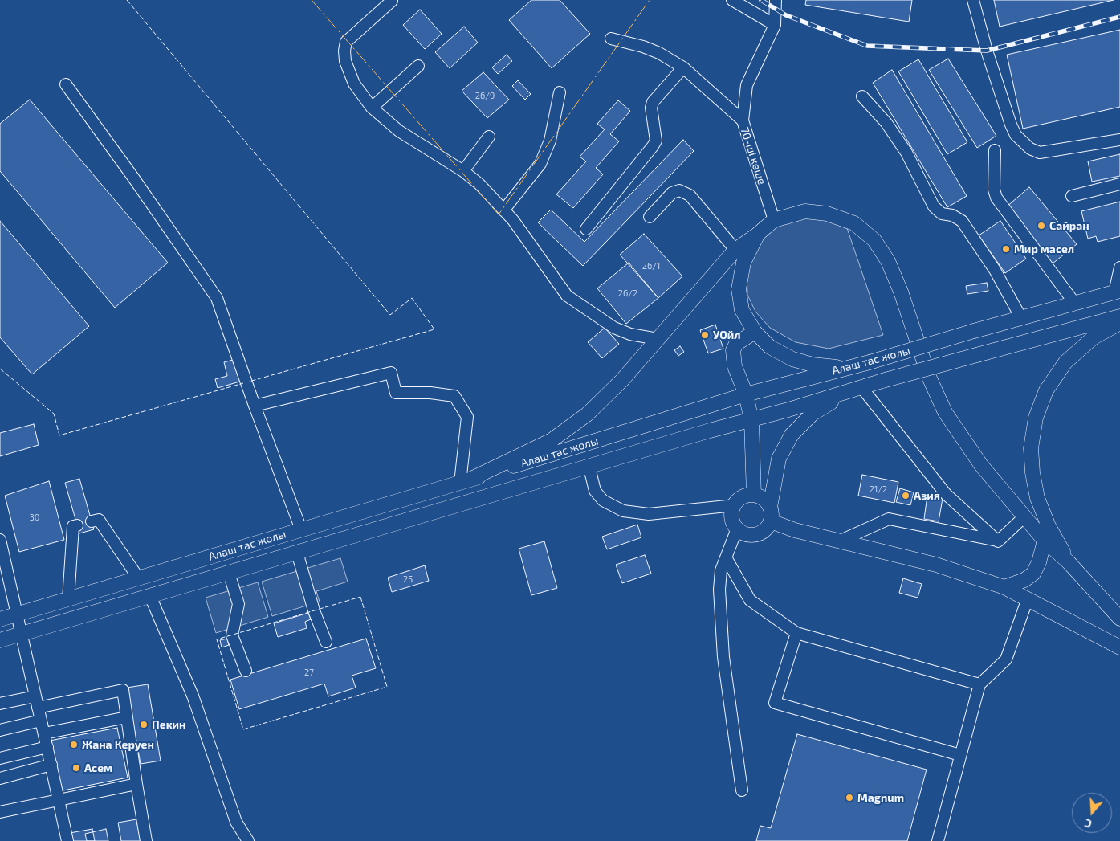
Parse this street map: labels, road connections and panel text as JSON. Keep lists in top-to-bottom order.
{
  "streets": {
    "main road": ["Алаш тас жолы"],
    "lane": ["70-ші көше"]
  },
  "places": [
    "Сайран",
    "Мир масел",
    "УОйл",
    "Азия",
    "Пекин",
    "Жана Керуен",
    "Асем",
    "Magnum"
  ],
  "house_numbers": [
    "26/9",
    "26/1",
    "26/2",
    "21/2",
    "30",
    "25",
    "27"
  ],
  "north": "bottom"
}
